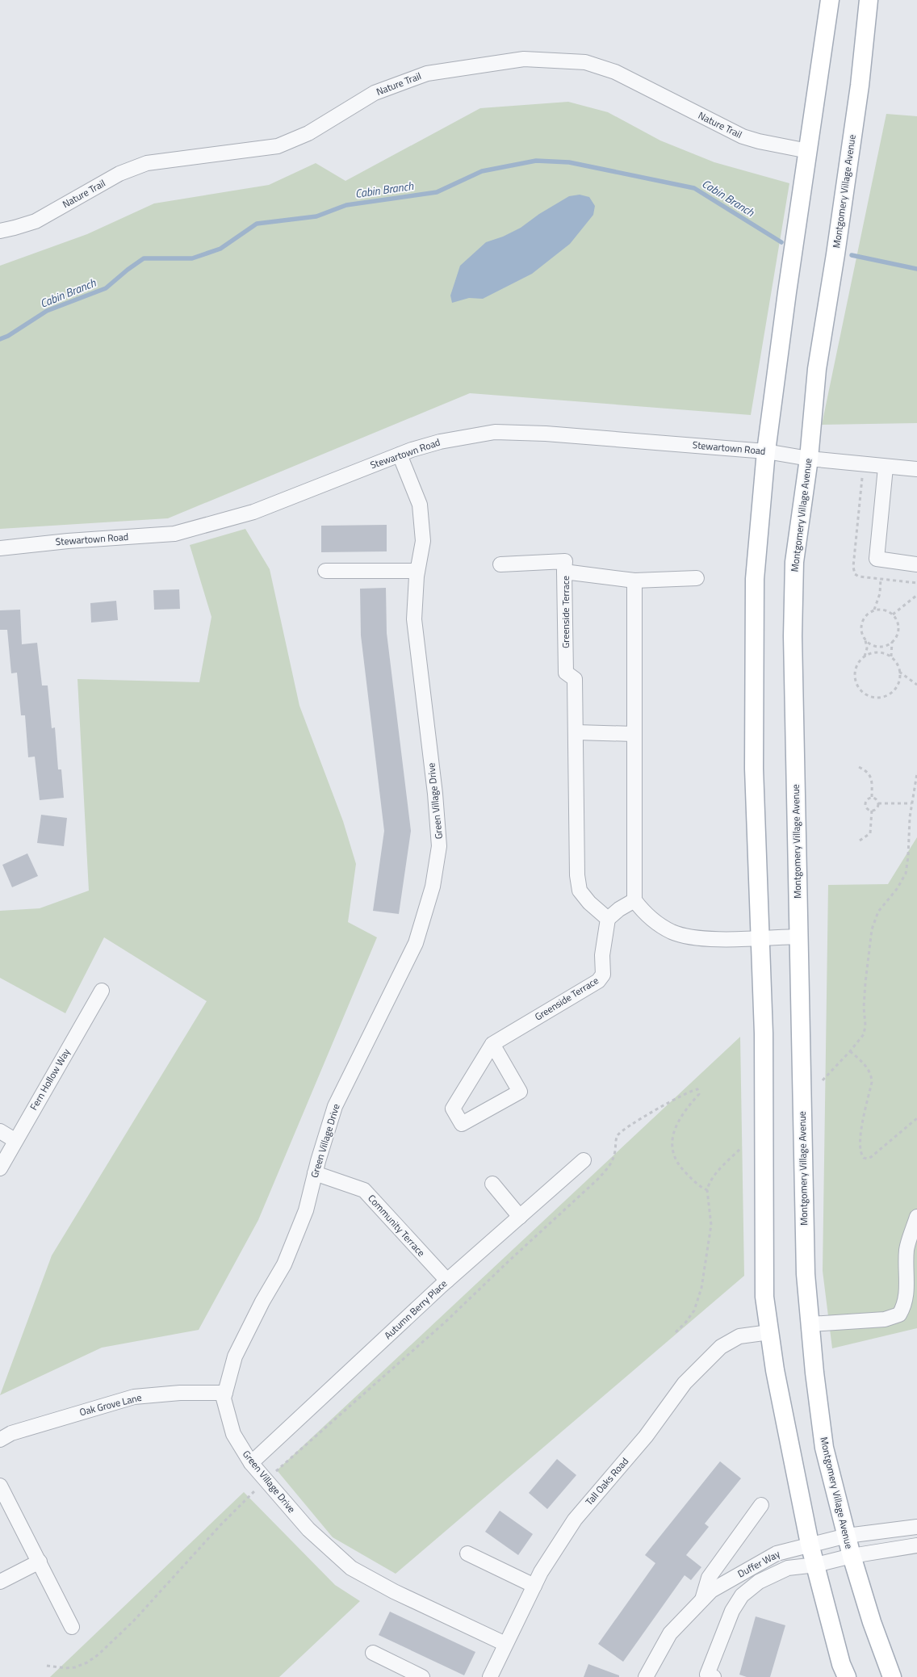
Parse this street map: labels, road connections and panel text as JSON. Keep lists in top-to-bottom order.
{
  "streets": {
    "main road": ["Montgomery Village Avenue"],
    "street": [
      "Nature Trail",
      "Stewartown Road",
      "Greenside Terrace",
      "Green Village Drive",
      "Fern Hollow Way",
      "Community Terrace",
      "Autumn Berry Place",
      "Oak Grove Lane",
      "Tall Oaks Road",
      "Duffer Way"
    ]
  },
  "crossings": [
    ["Montgomery Village Avenue", "Stewartown Road"],
    ["Montgomery Village Avenue", "Duffer Way"],
    ["Stewartown Road", "Green Village Drive"],
    ["Green Village Drive", "Community Terrace"],
    ["Green Village Drive", "Autumn Berry Place"],
    ["Green Village Drive", "Oak Grove Lane"],
    ["Green Village Drive", "Tall Oaks Road"],
    ["Community Terrace", "Autumn Berry Place"]
  ],
  "water": ["Cabin Branch"]
}
